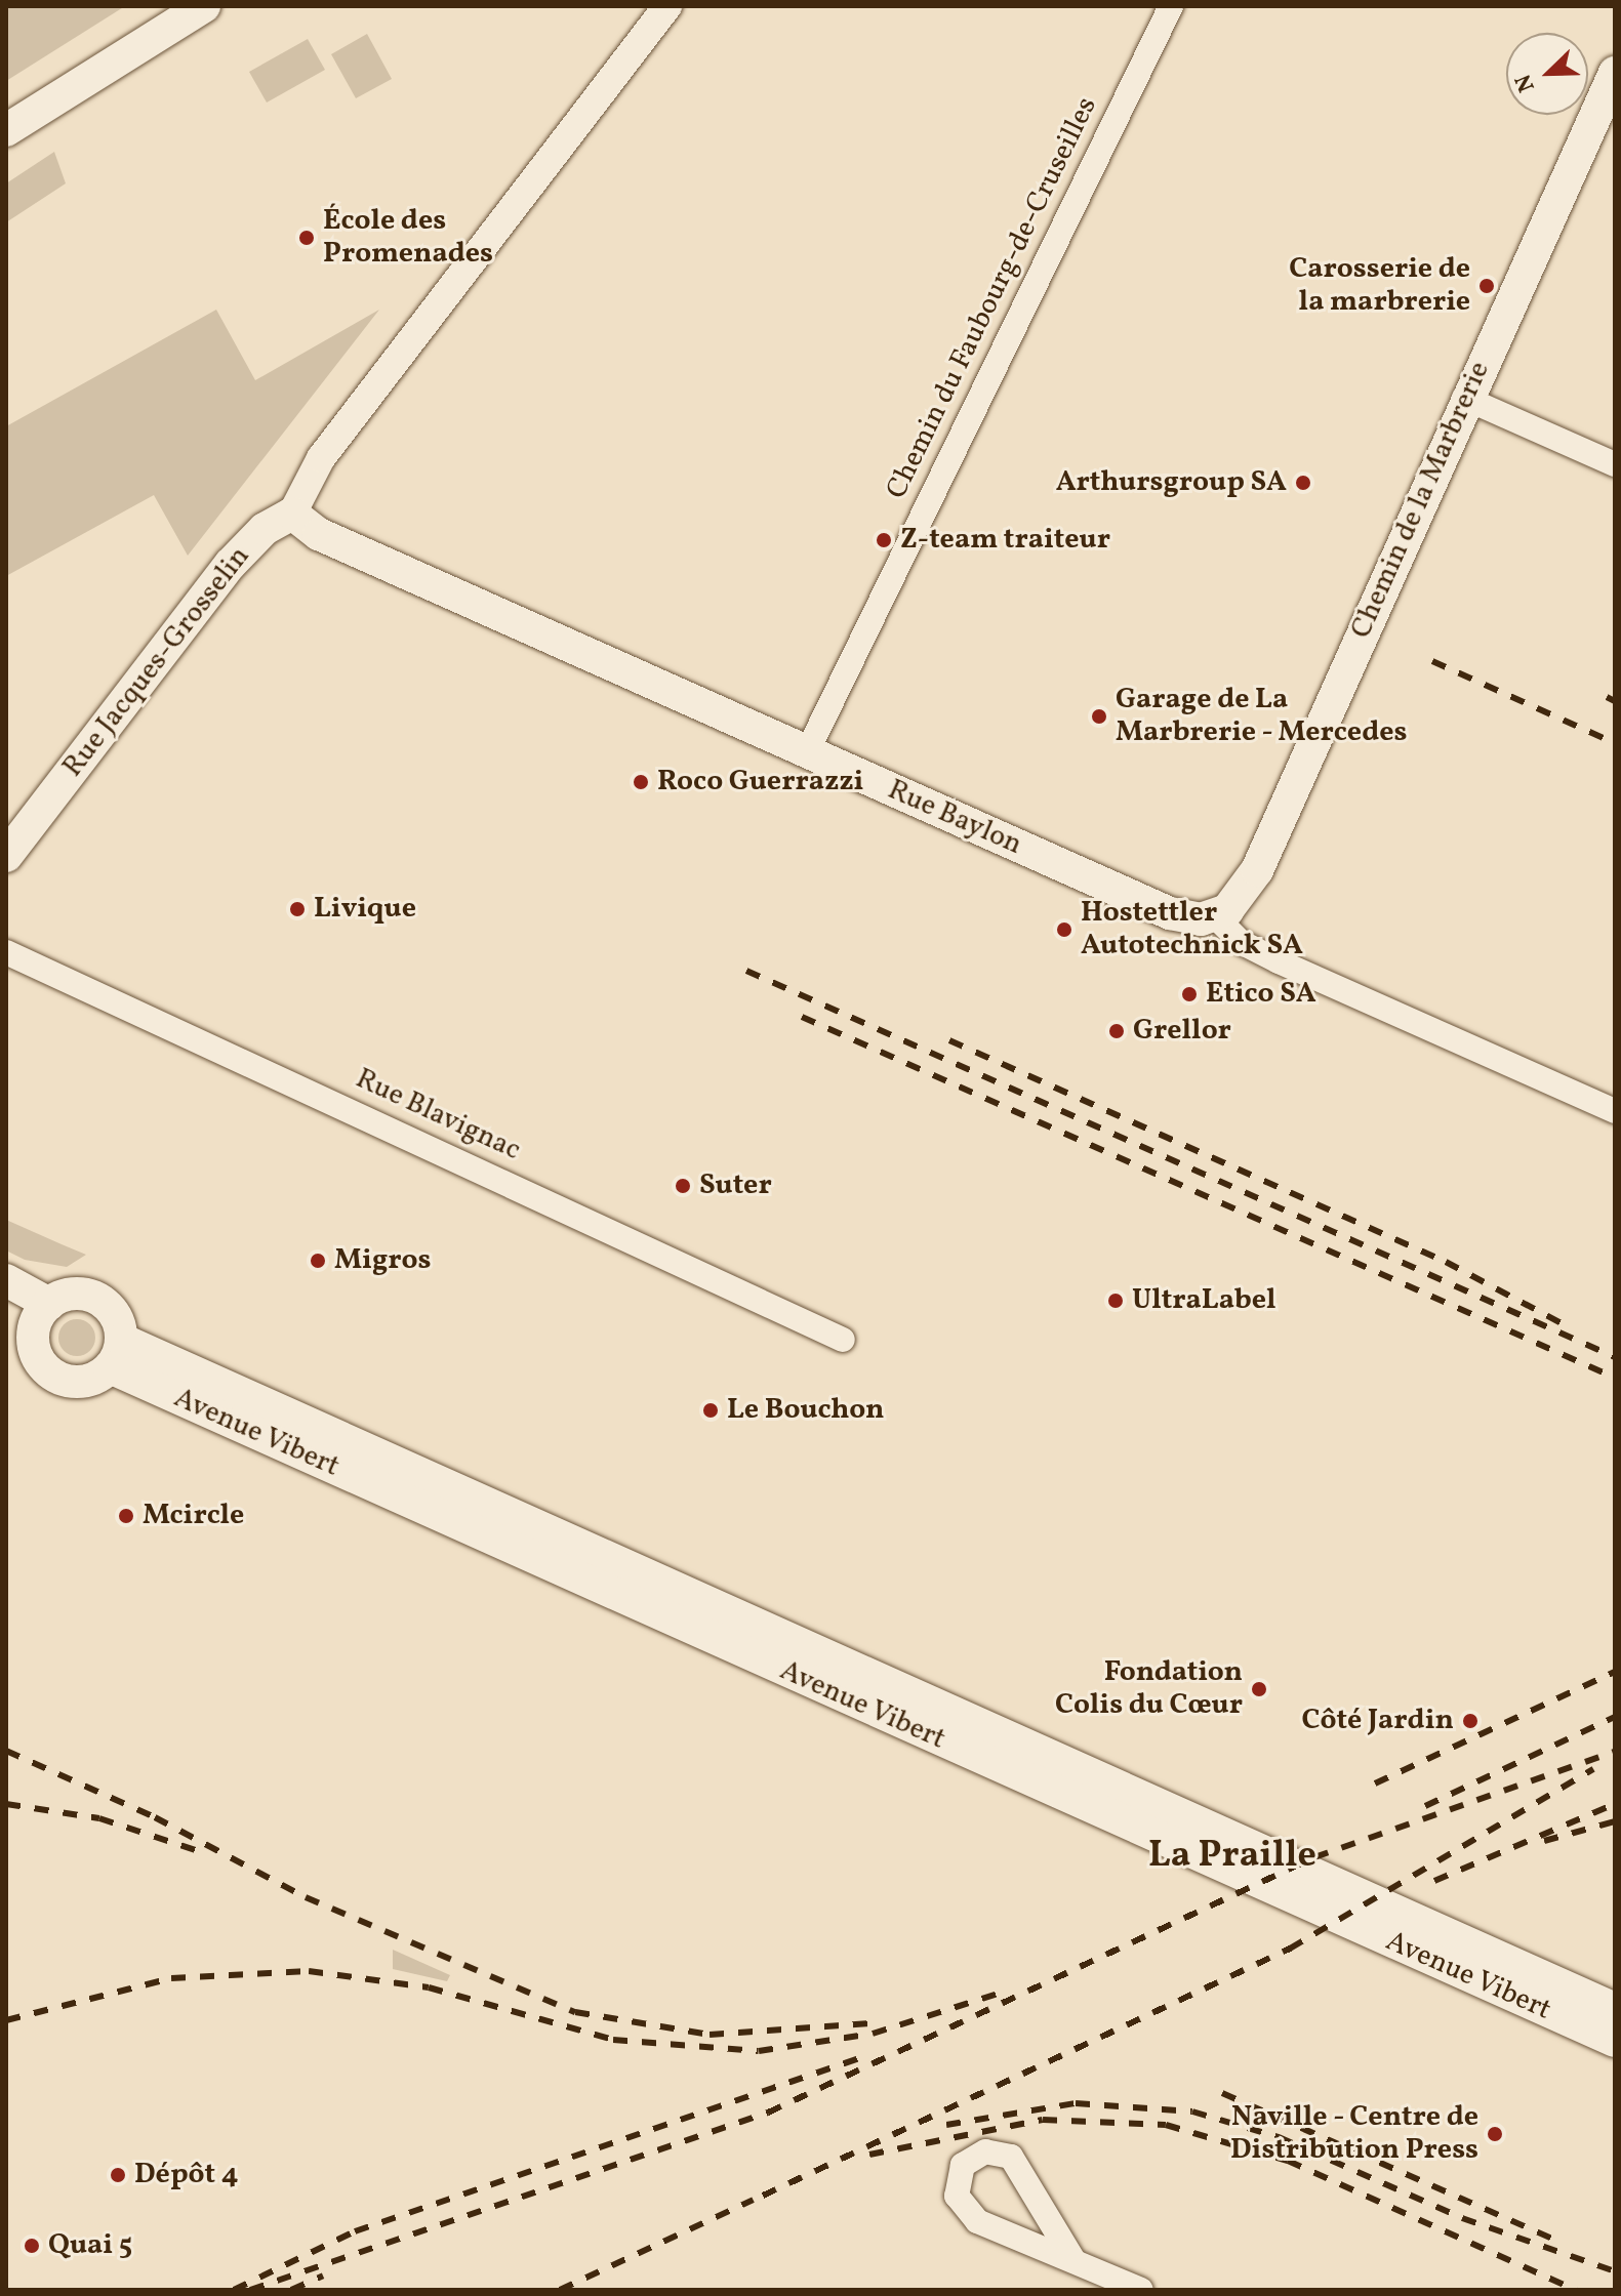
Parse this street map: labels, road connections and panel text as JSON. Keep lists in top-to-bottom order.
{
  "streets": {
    "main road": [
      "Chemin de la Marbrerie",
      "Rue Jacques-Grosselin",
      "Rue Baylon",
      "Avenue Vibert"
    ],
    "street": ["Chemin du Faubourg-de-Cruseilles", "Rue Blavignac"]
  },
  "crossings": [
    ["Chemin du Faubourg-de-Cruseilles", "Rue Baylon"],
    ["Chemin de la Marbrerie", "Rue Baylon"],
    ["Rue Jacques-Grosselin", "Rue Baylon"]
  ],
  "districts": ["La Praille"],
  "places": [
    "École des Promenades",
    "Carosserie de la marbrerie",
    "Arthursgroup SA",
    "Z-team traiteur",
    "Garage de La Marbrerie - Mercedes",
    "Roco Guerrazzi",
    "Livique",
    "Hostettler Autotechnick SA",
    "Etico SA",
    "Grellor",
    "Suter",
    "Migros",
    "UltraLabel",
    "Le Bouchon",
    "Mcircle",
    "Fondation Colis du Cœur",
    "Côté Jardin",
    "Naville - Centre de Distribution Press",
    "Dépôt 4",
    "Quai 5"
  ],
  "north": "bottom left"
}
